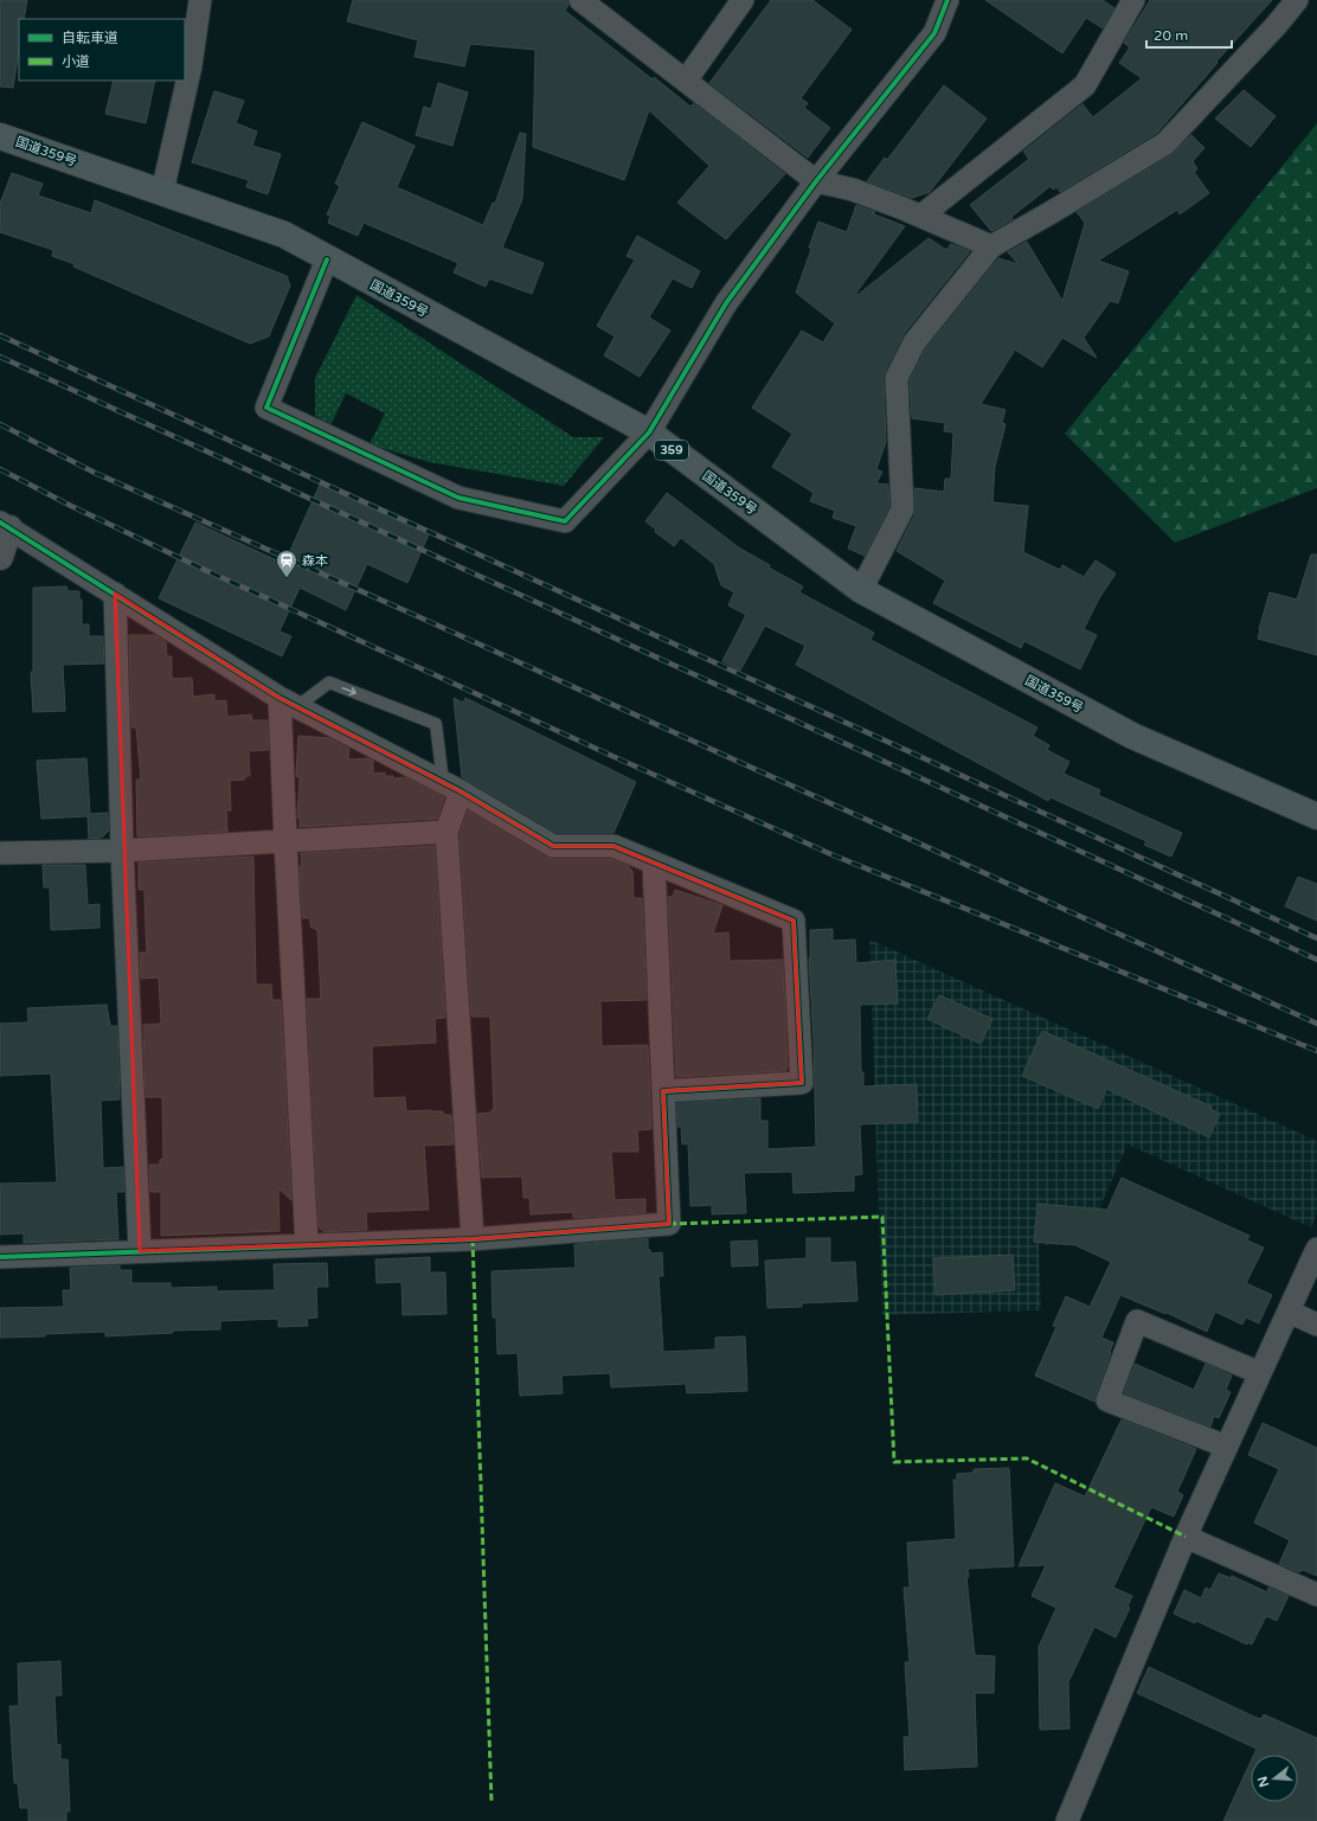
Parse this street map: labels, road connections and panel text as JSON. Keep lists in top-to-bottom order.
{
  "streets": {
    "highway": ["国道359号", "359"]
  },
  "places": {
    "station": ["森本"]
  },
  "legend": ["自転車道", "小道"],
  "scale_bar": "20 m",
  "north": "left"
}
